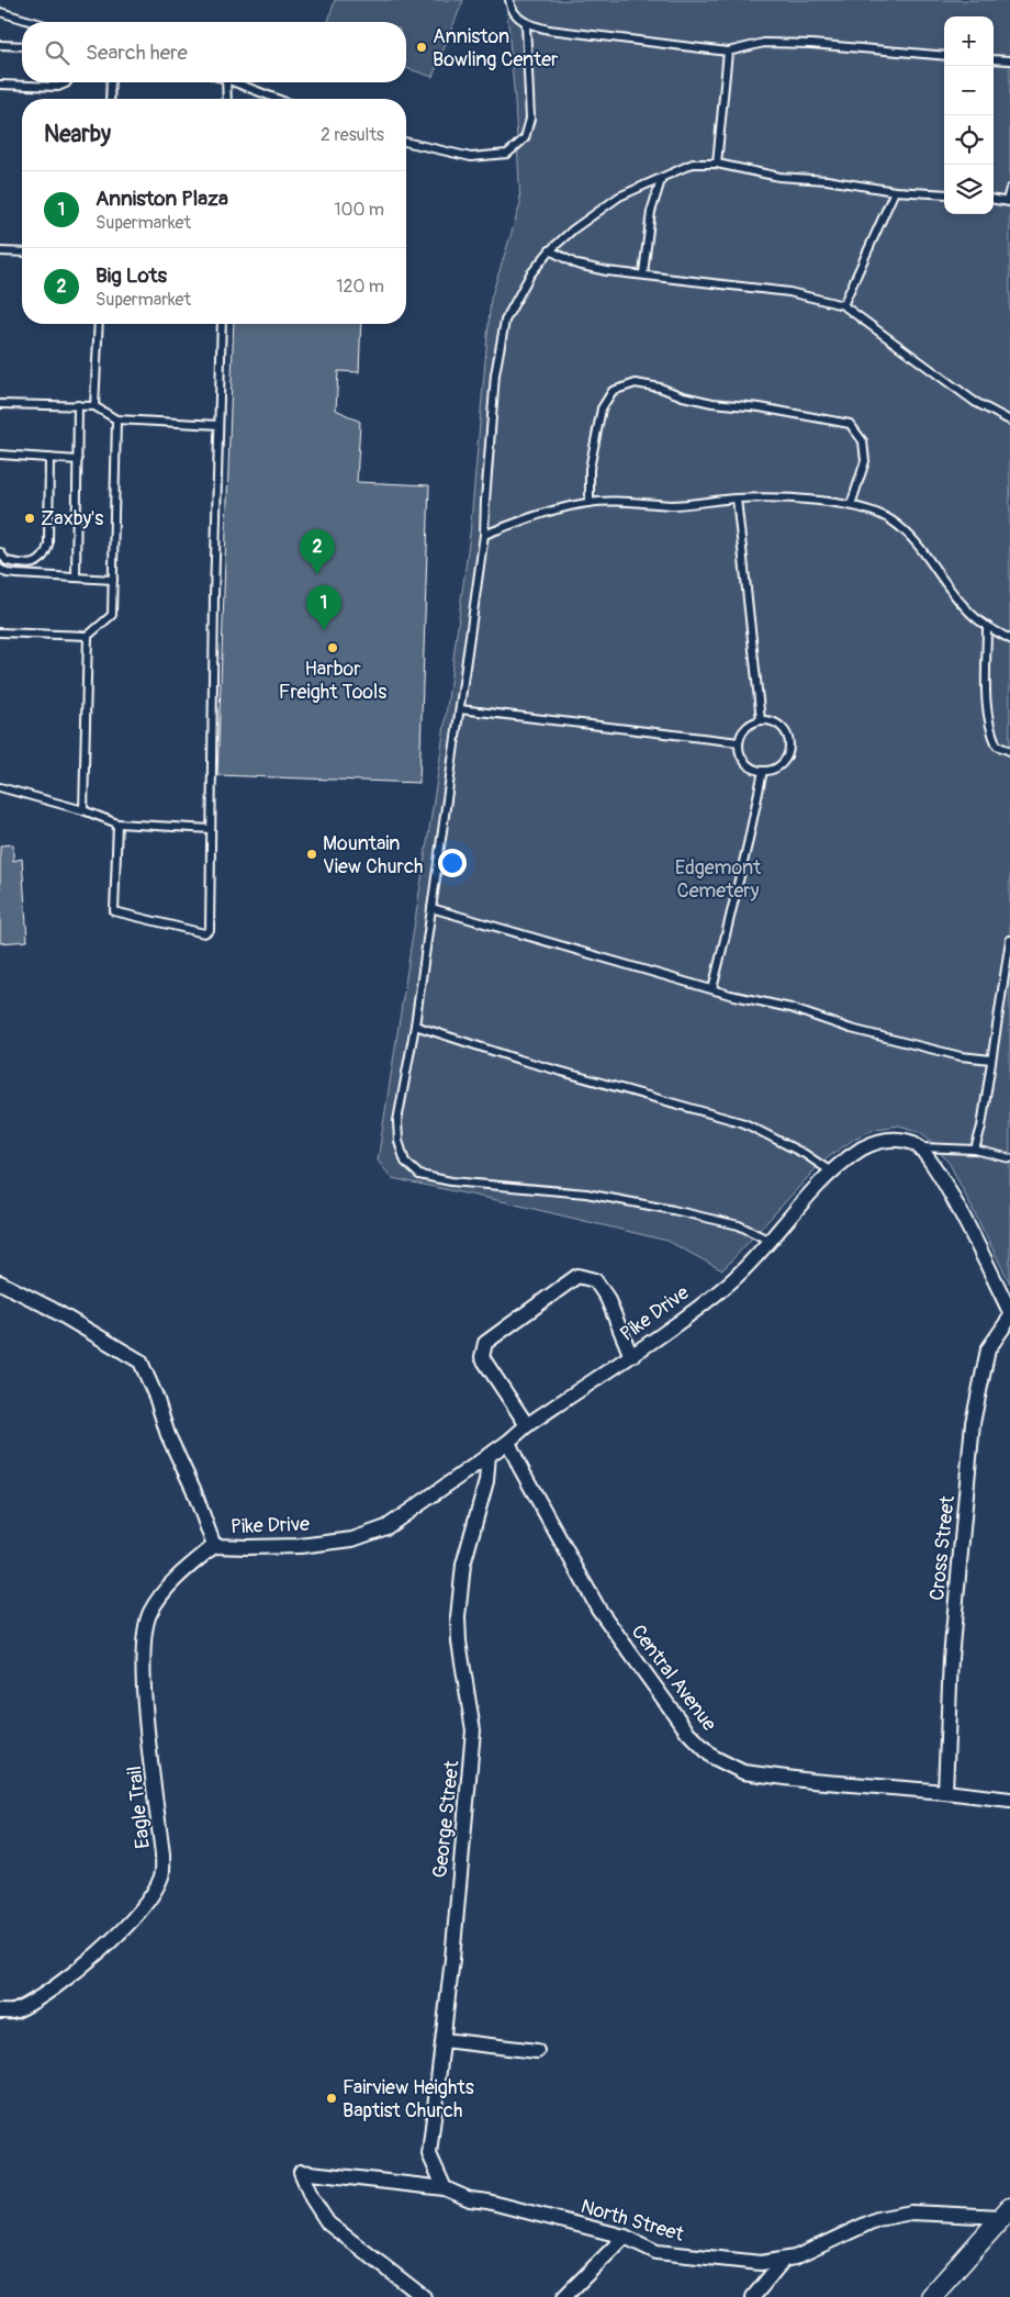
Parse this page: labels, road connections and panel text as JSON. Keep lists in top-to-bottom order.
{
  "streets": {
    "street": [
      "Pike Drive",
      "Cross Street",
      "Central Avenue",
      "Eagle Trail",
      "George Street",
      "North Street"
    ]
  },
  "crossings": [
    ["Pike Drive", "Central Avenue"],
    ["Pike Drive", "Eagle Trail"],
    ["Pike Drive", "George Street"],
    ["Cross Street", "Central Avenue"],
    ["George Street", "North Street"]
  ],
  "parks": ["Edgemont Cemetery"],
  "places": [
    "Anniston Bowling Center",
    "Zaxby's",
    "Harbor Freight Tools",
    "Mountain View Church",
    "Fairview Heights Baptist Church"
  ],
  "page": {
    "map_buttons": ["+", "−"],
    "search": "Search here",
    "heading": ["Nearby", "2 results"],
    "list": [
      {
        "mark": "1",
        "name": "Anniston Plaza",
        "note": "Supermarket",
        "value": "100 m"
      },
      {
        "mark": "2",
        "name": "Big Lots",
        "note": "Supermarket",
        "value": "120 m"
      }
    ],
    "pins": ["2", "1"]
  }
}
